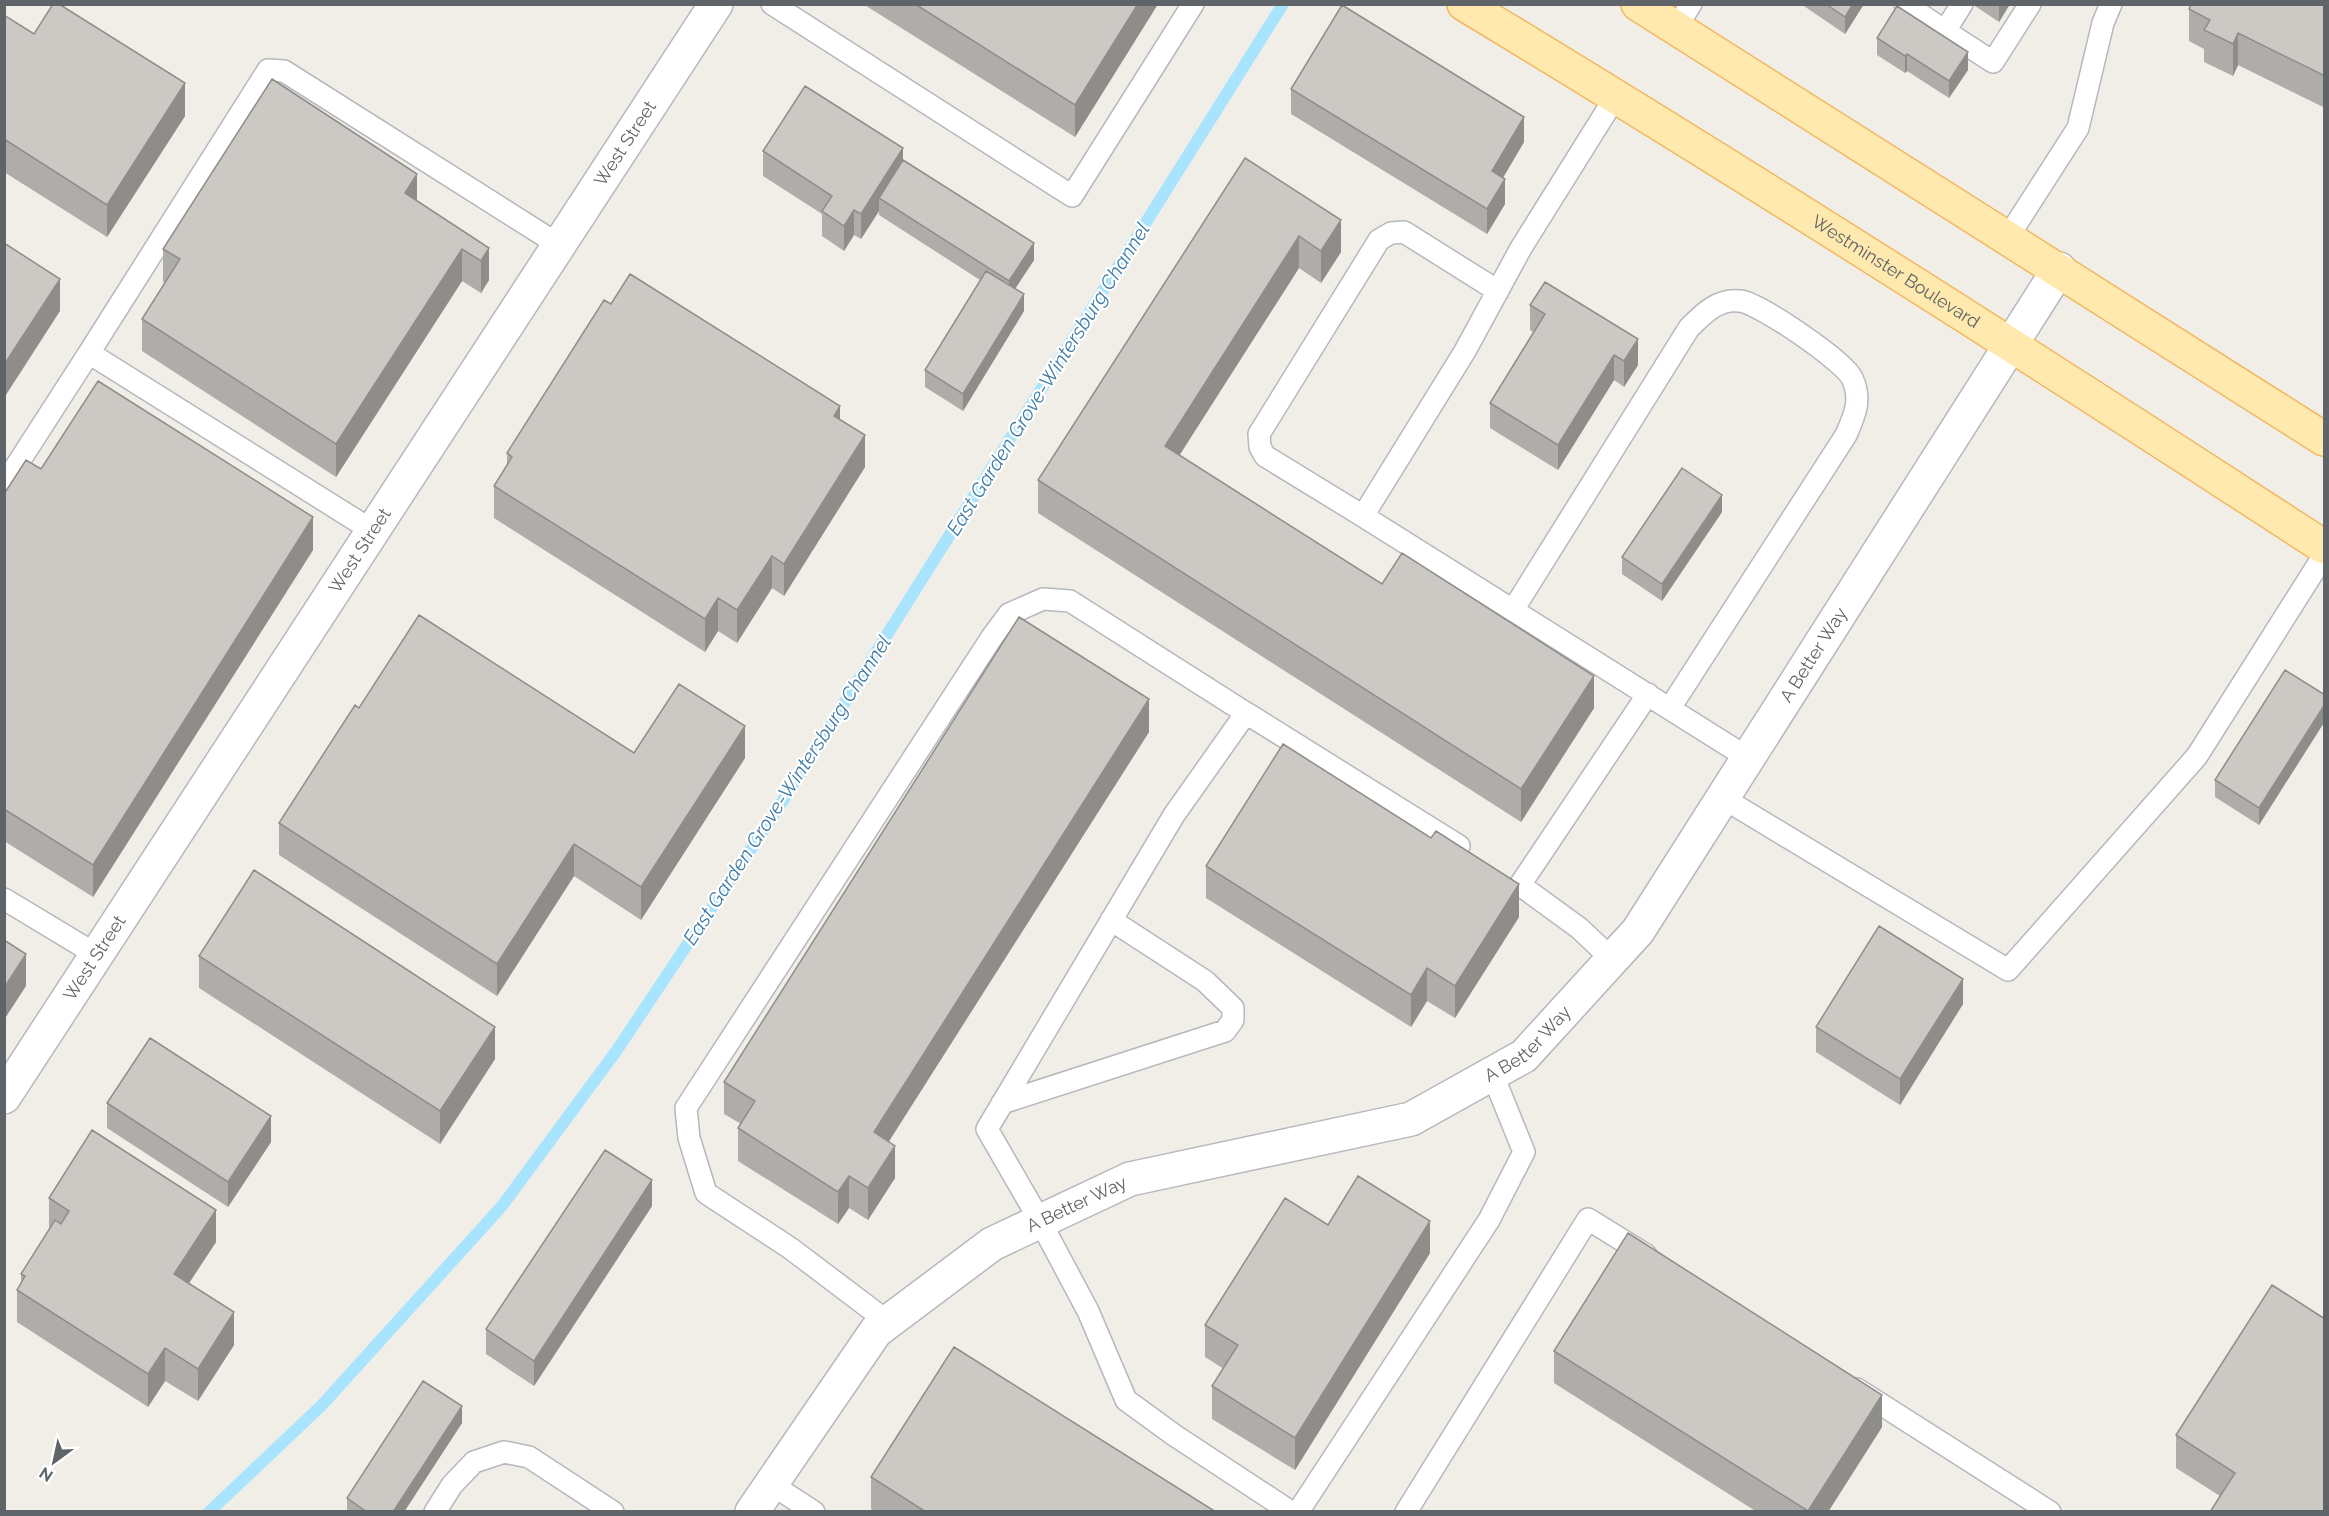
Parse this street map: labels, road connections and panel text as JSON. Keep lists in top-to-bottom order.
{
  "streets": {
    "main road": ["Westminster Boulevard"],
    "street": ["West Street", "A Better Way"]
  },
  "crossings": [
    ["Westminster Boulevard", "A Better Way"]
  ],
  "water": ["East Garden Grove-Wintersburg Channel"],
  "north": "bottom left"
}
